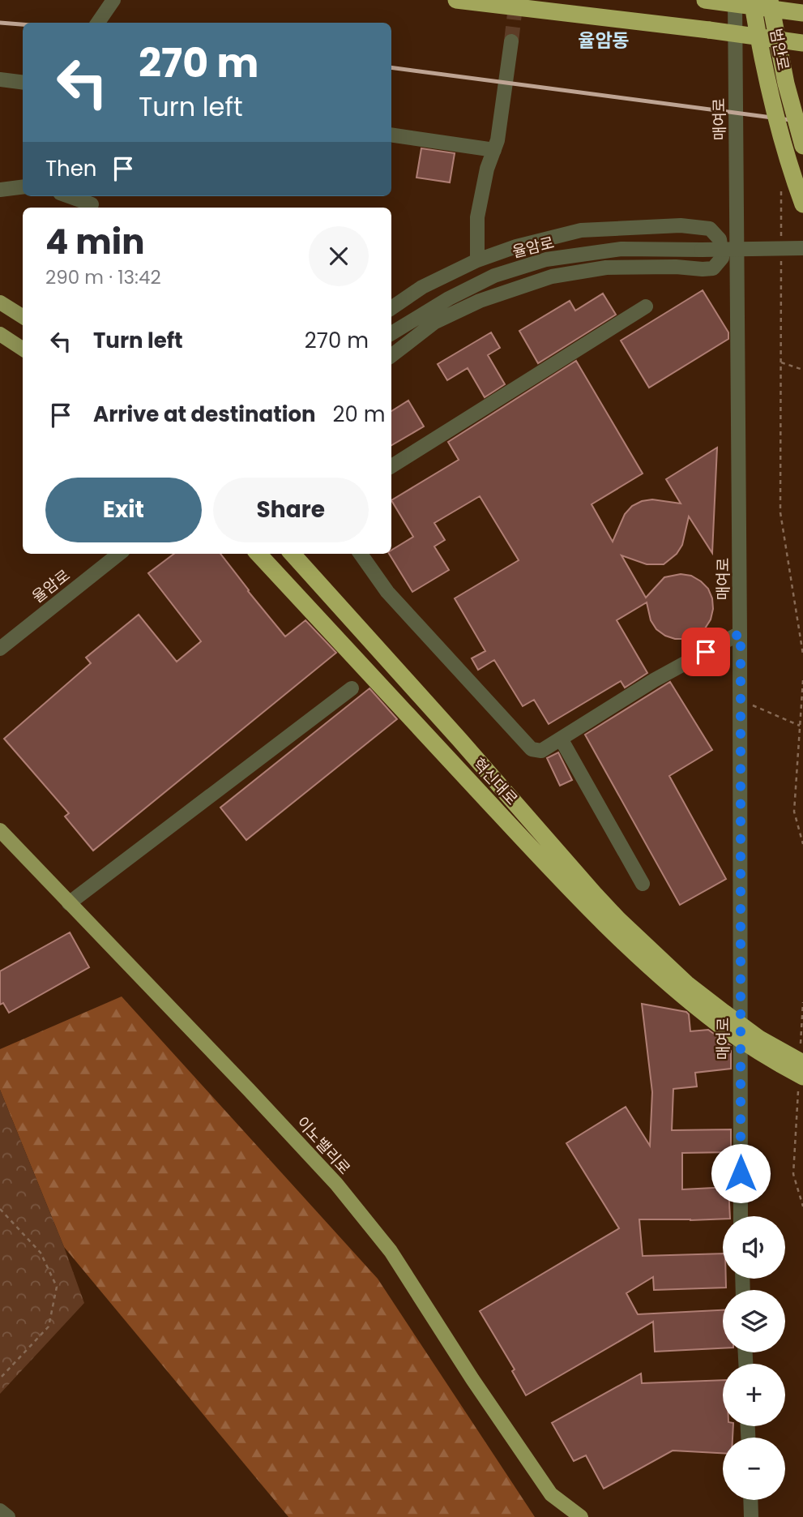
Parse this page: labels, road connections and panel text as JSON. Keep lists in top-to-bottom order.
{
  "streets": {
    "highway": ["범안로", "혁신대로"],
    "main road": ["이노밸리로"],
    "street": ["매여로", "율암로"]
  },
  "districts": ["율암동"],
  "page": {
    "turn": ["270 m", "Turn left"],
    "then": "Then",
    "heading": ["4 min", "290 m · 13:42"],
    "list": [
      {
        "name": "Turn left",
        "value": "270 m"
      },
      {
        "name": "Arrive at destination",
        "value": "20 m"
      }
    ],
    "buttons": ["Exit", "Share"],
    "map_buttons": ["+", "−"]
  }
}
